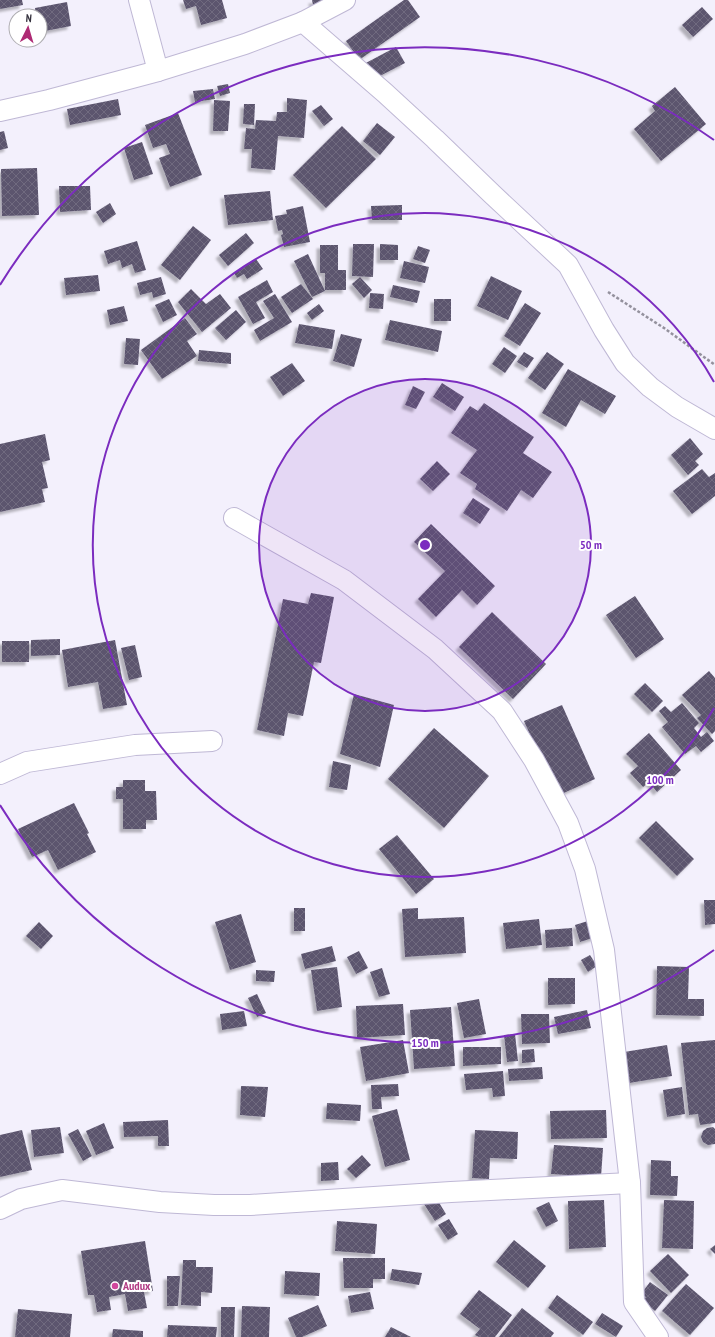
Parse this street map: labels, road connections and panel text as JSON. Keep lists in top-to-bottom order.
{
  "places": ["Audux"],
  "north": "top",
  "rings": ["50 m", "100 m", "150 m"]
}
